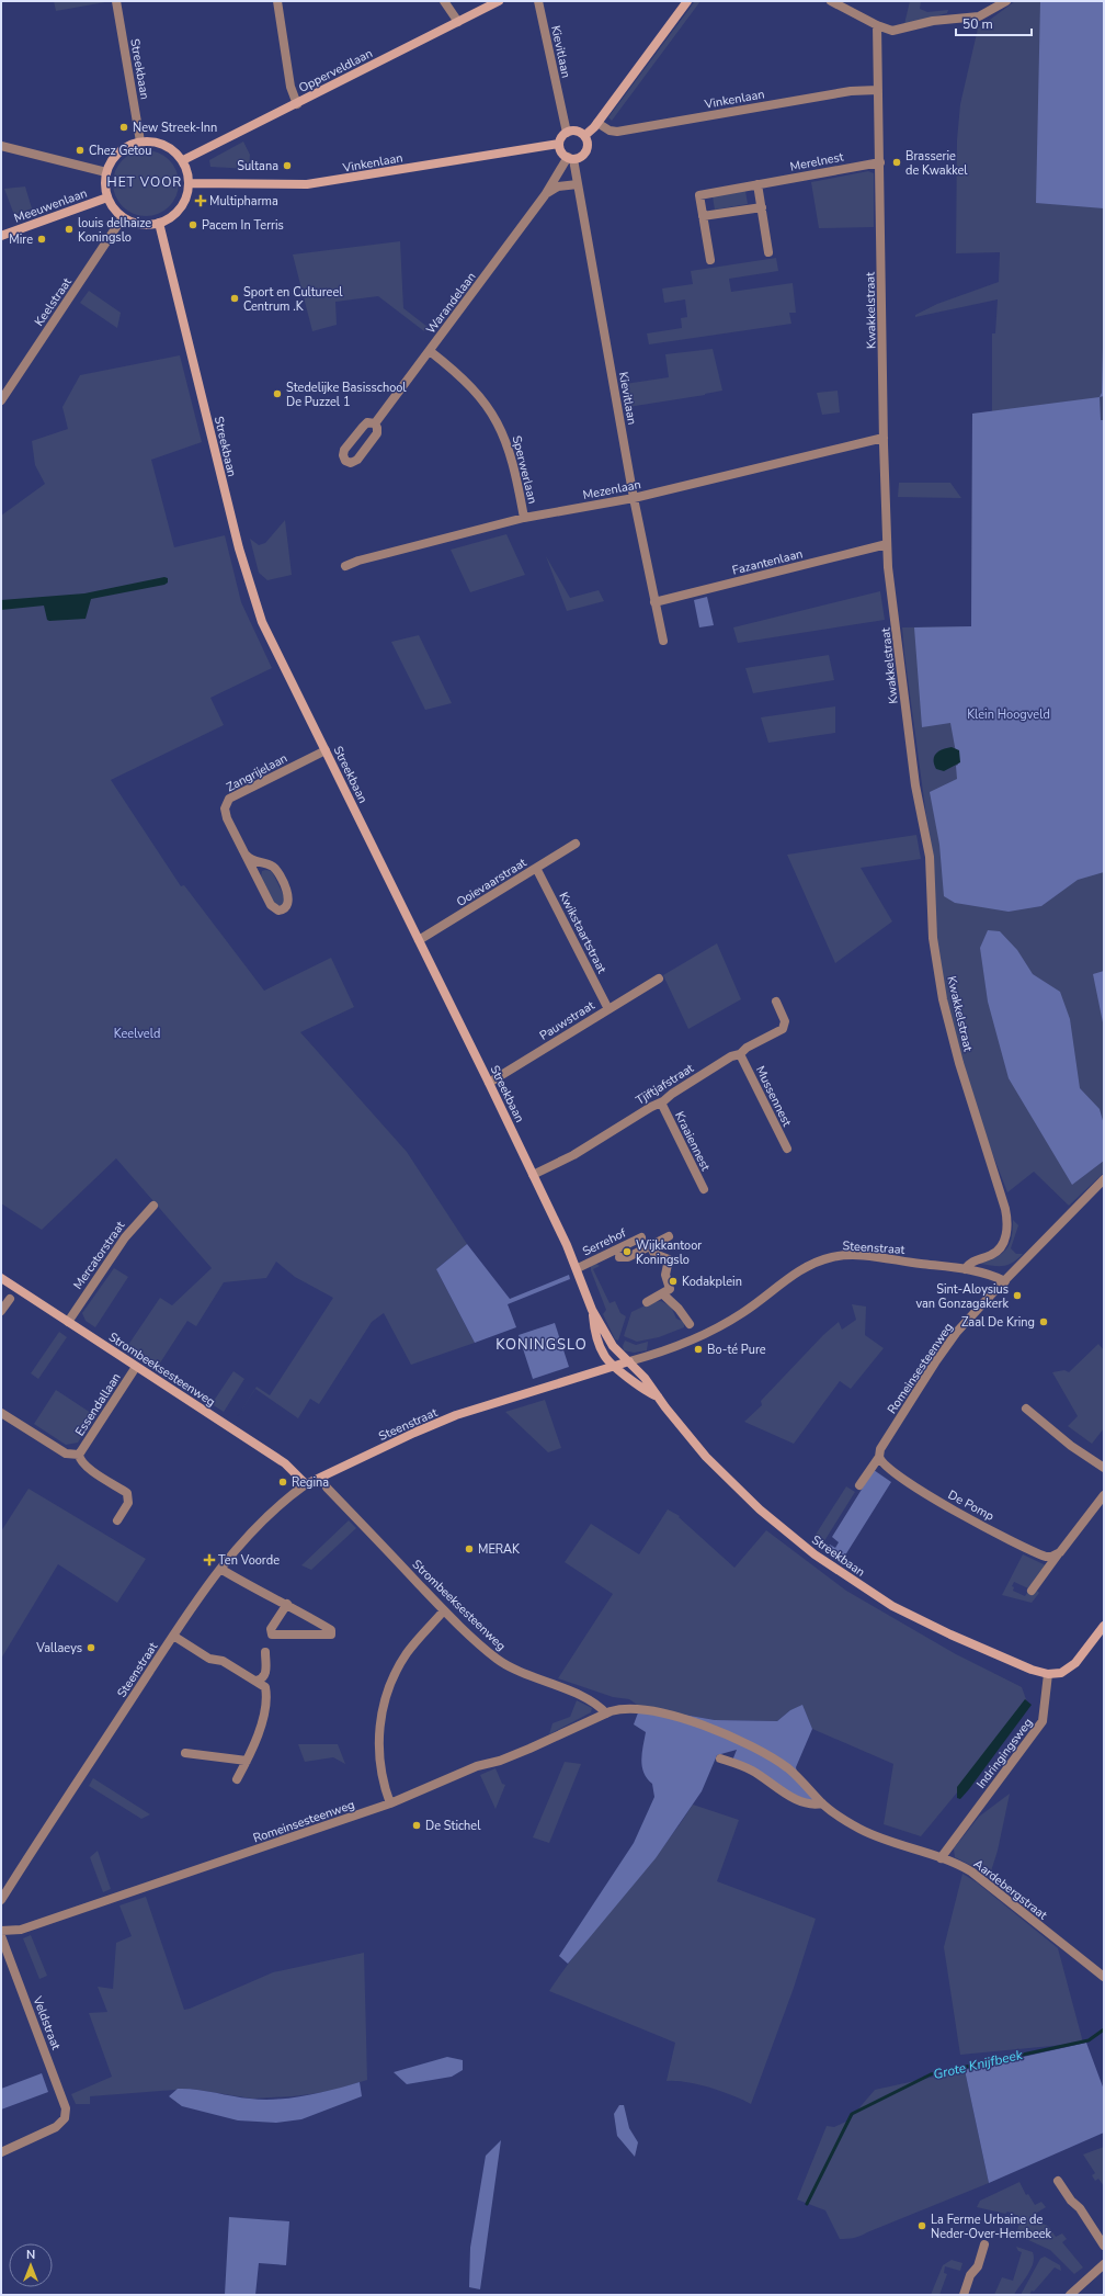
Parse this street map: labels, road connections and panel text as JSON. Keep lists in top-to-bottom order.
{
  "streets": {
    "street": [
      "Kievitlaan",
      "Streekbaan",
      "Opperveldlaan",
      "Vinkenlaan",
      "Merelnest",
      "Meeuwenlaan",
      "Keelstraat",
      "Warandelaan",
      "Kwakkelstraat",
      "Sperwerlaan",
      "Mezenlaan",
      "Fazantenlaan",
      "Zangrijelaan",
      "Ooievaarstraat",
      "Kwikstaartstraat",
      "Pauwstraat",
      "Tjiftjafstraat",
      "Mussennest",
      "Kraaiennest",
      "Serrehof",
      "Steenstraat",
      "Mercatorstraat",
      "Romeinsesteenweg",
      "Strombeeksesteenweg",
      "Essendallaan",
      "De Pomp",
      "Indringingsweg",
      "Aardebergstraat",
      "Veldstraat"
    ]
  },
  "crossings": [
    ["Kievitlaan", "Vinkenlaan"],
    ["Kievitlaan", "Warandelaan"],
    ["Kievitlaan", "Mezenlaan"],
    ["Kievitlaan", "Fazantenlaan"],
    ["Streekbaan", "Opperveldlaan"],
    ["Streekbaan", "Vinkenlaan"],
    ["Streekbaan", "Meeuwenlaan"],
    ["Streekbaan", "Keelstraat"],
    ["Streekbaan", "Zangrijelaan"],
    ["Streekbaan", "Ooievaarstraat"],
    ["Streekbaan", "Pauwstraat"],
    ["Streekbaan", "Tjiftjafstraat"],
    ["Streekbaan", "Serrehof"],
    ["Streekbaan", "Steenstraat"],
    ["Streekbaan", "Indringingsweg"],
    ["Opperveldlaan", "Vinkenlaan"],
    ["Opperveldlaan", "Meeuwenlaan"],
    ["Opperveldlaan", "Keelstraat"],
    ["Vinkenlaan", "Meeuwenlaan"],
    ["Vinkenlaan", "Keelstraat"],
    ["Vinkenlaan", "Warandelaan"],
    ["Vinkenlaan", "Kwakkelstraat"],
    ["Merelnest", "Kwakkelstraat"],
    ["Meeuwenlaan", "Keelstraat"],
    ["Warandelaan", "Sperwerlaan"],
    ["Kwakkelstraat", "Mezenlaan"],
    ["Kwakkelstraat", "Fazantenlaan"],
    ["Kwakkelstraat", "Steenstraat"],
    ["Sperwerlaan", "Mezenlaan"],
    ["Ooievaarstraat", "Kwikstaartstraat"],
    ["Kwikstaartstraat", "Pauwstraat"],
    ["Tjiftjafstraat", "Mussennest"],
    ["Tjiftjafstraat", "Kraaiennest"],
    ["Steenstraat", "Romeinsesteenweg"],
    ["Steenstraat", "Strombeeksesteenweg"],
    ["Mercatorstraat", "Strombeeksesteenweg"],
    ["Romeinsesteenweg", "Strombeeksesteenweg"],
    ["Romeinsesteenweg", "De Pomp"],
    ["Romeinsesteenweg", "Aardebergstraat"],
    ["Strombeeksesteenweg", "Essendallaan"],
    ["Strombeeksesteenweg", "Aardebergstraat"],
    ["Indringingsweg", "Aardebergstraat"]
  ],
  "districts": ["HET VOOR", "KONINGSLO"],
  "water": ["Grote Knijfbeek"],
  "parks": ["Klein Hoogveld", "Keelveld"],
  "places": {
    "other": [
      "New Streek-Inn",
      "Chez Getou",
      "Brasserie de Kwakkel",
      "Sultana",
      "Pacem In Terris",
      "louis delhaize Koningslo",
      "Mire",
      "Sport en Cultureel Centrum .K",
      "Stedelijke Basisschool De Puzzel 1",
      "Wijkkantoor Koningslo",
      "Kodakplein",
      "Sint-Aloysius van Gonzagakerk",
      "Zaal De Kring",
      "Bo-té Pure",
      "Regina",
      "MERAK",
      "Vallaeys",
      "De Stichel",
      "La Ferme Urbaine de Neder-Over-Hembeek"
    ],
    "health": ["Multipharma", "Ten Voorde"]
  },
  "scale_bar": "50 m",
  "north": "top"
}
